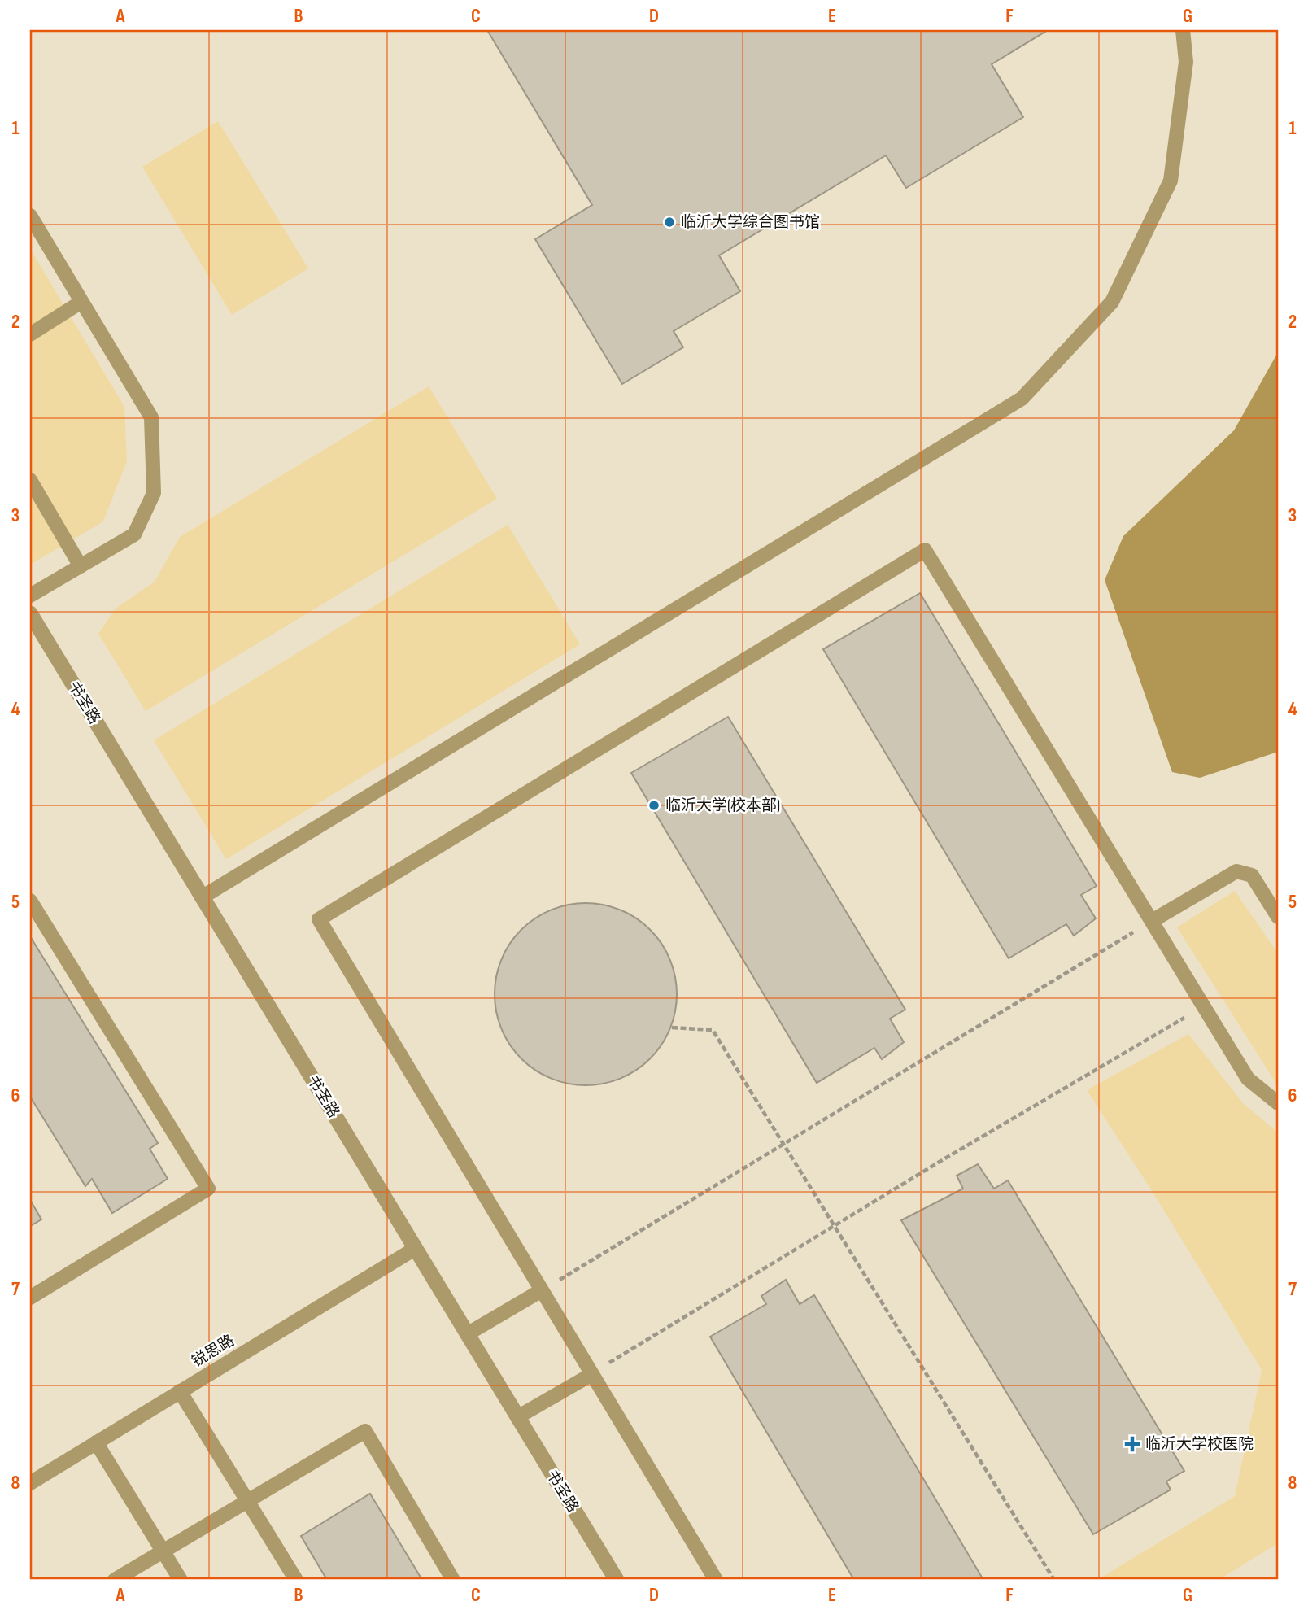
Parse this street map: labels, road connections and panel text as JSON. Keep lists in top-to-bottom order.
{
  "streets": {
    "street": ["书圣路"],
    "lane": ["锐思路"]
  },
  "crossings": [
    ["书圣路", "锐思路"]
  ],
  "places": {
    "other": ["临沂大学综合图书馆", "临沂大学(校本部)"],
    "health": ["临沂大学校医院"]
  },
  "grid": {
    "columns": [
      "A",
      "B",
      "C",
      "D",
      "E",
      "F",
      "G"
    ],
    "rows": [
      "1",
      "2",
      "3",
      "4",
      "5",
      "6",
      "7",
      "8"
    ]
  }
}
